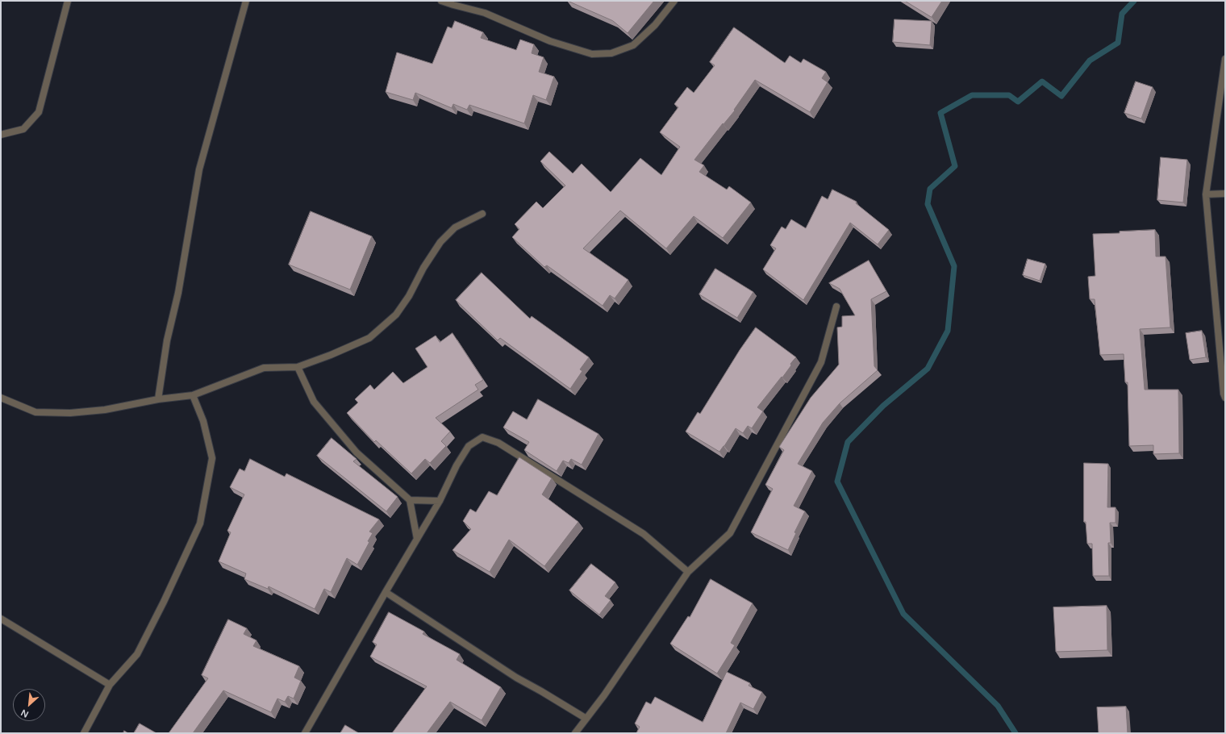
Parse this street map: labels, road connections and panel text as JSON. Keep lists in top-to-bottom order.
{
  "north": "bottom left"
}
